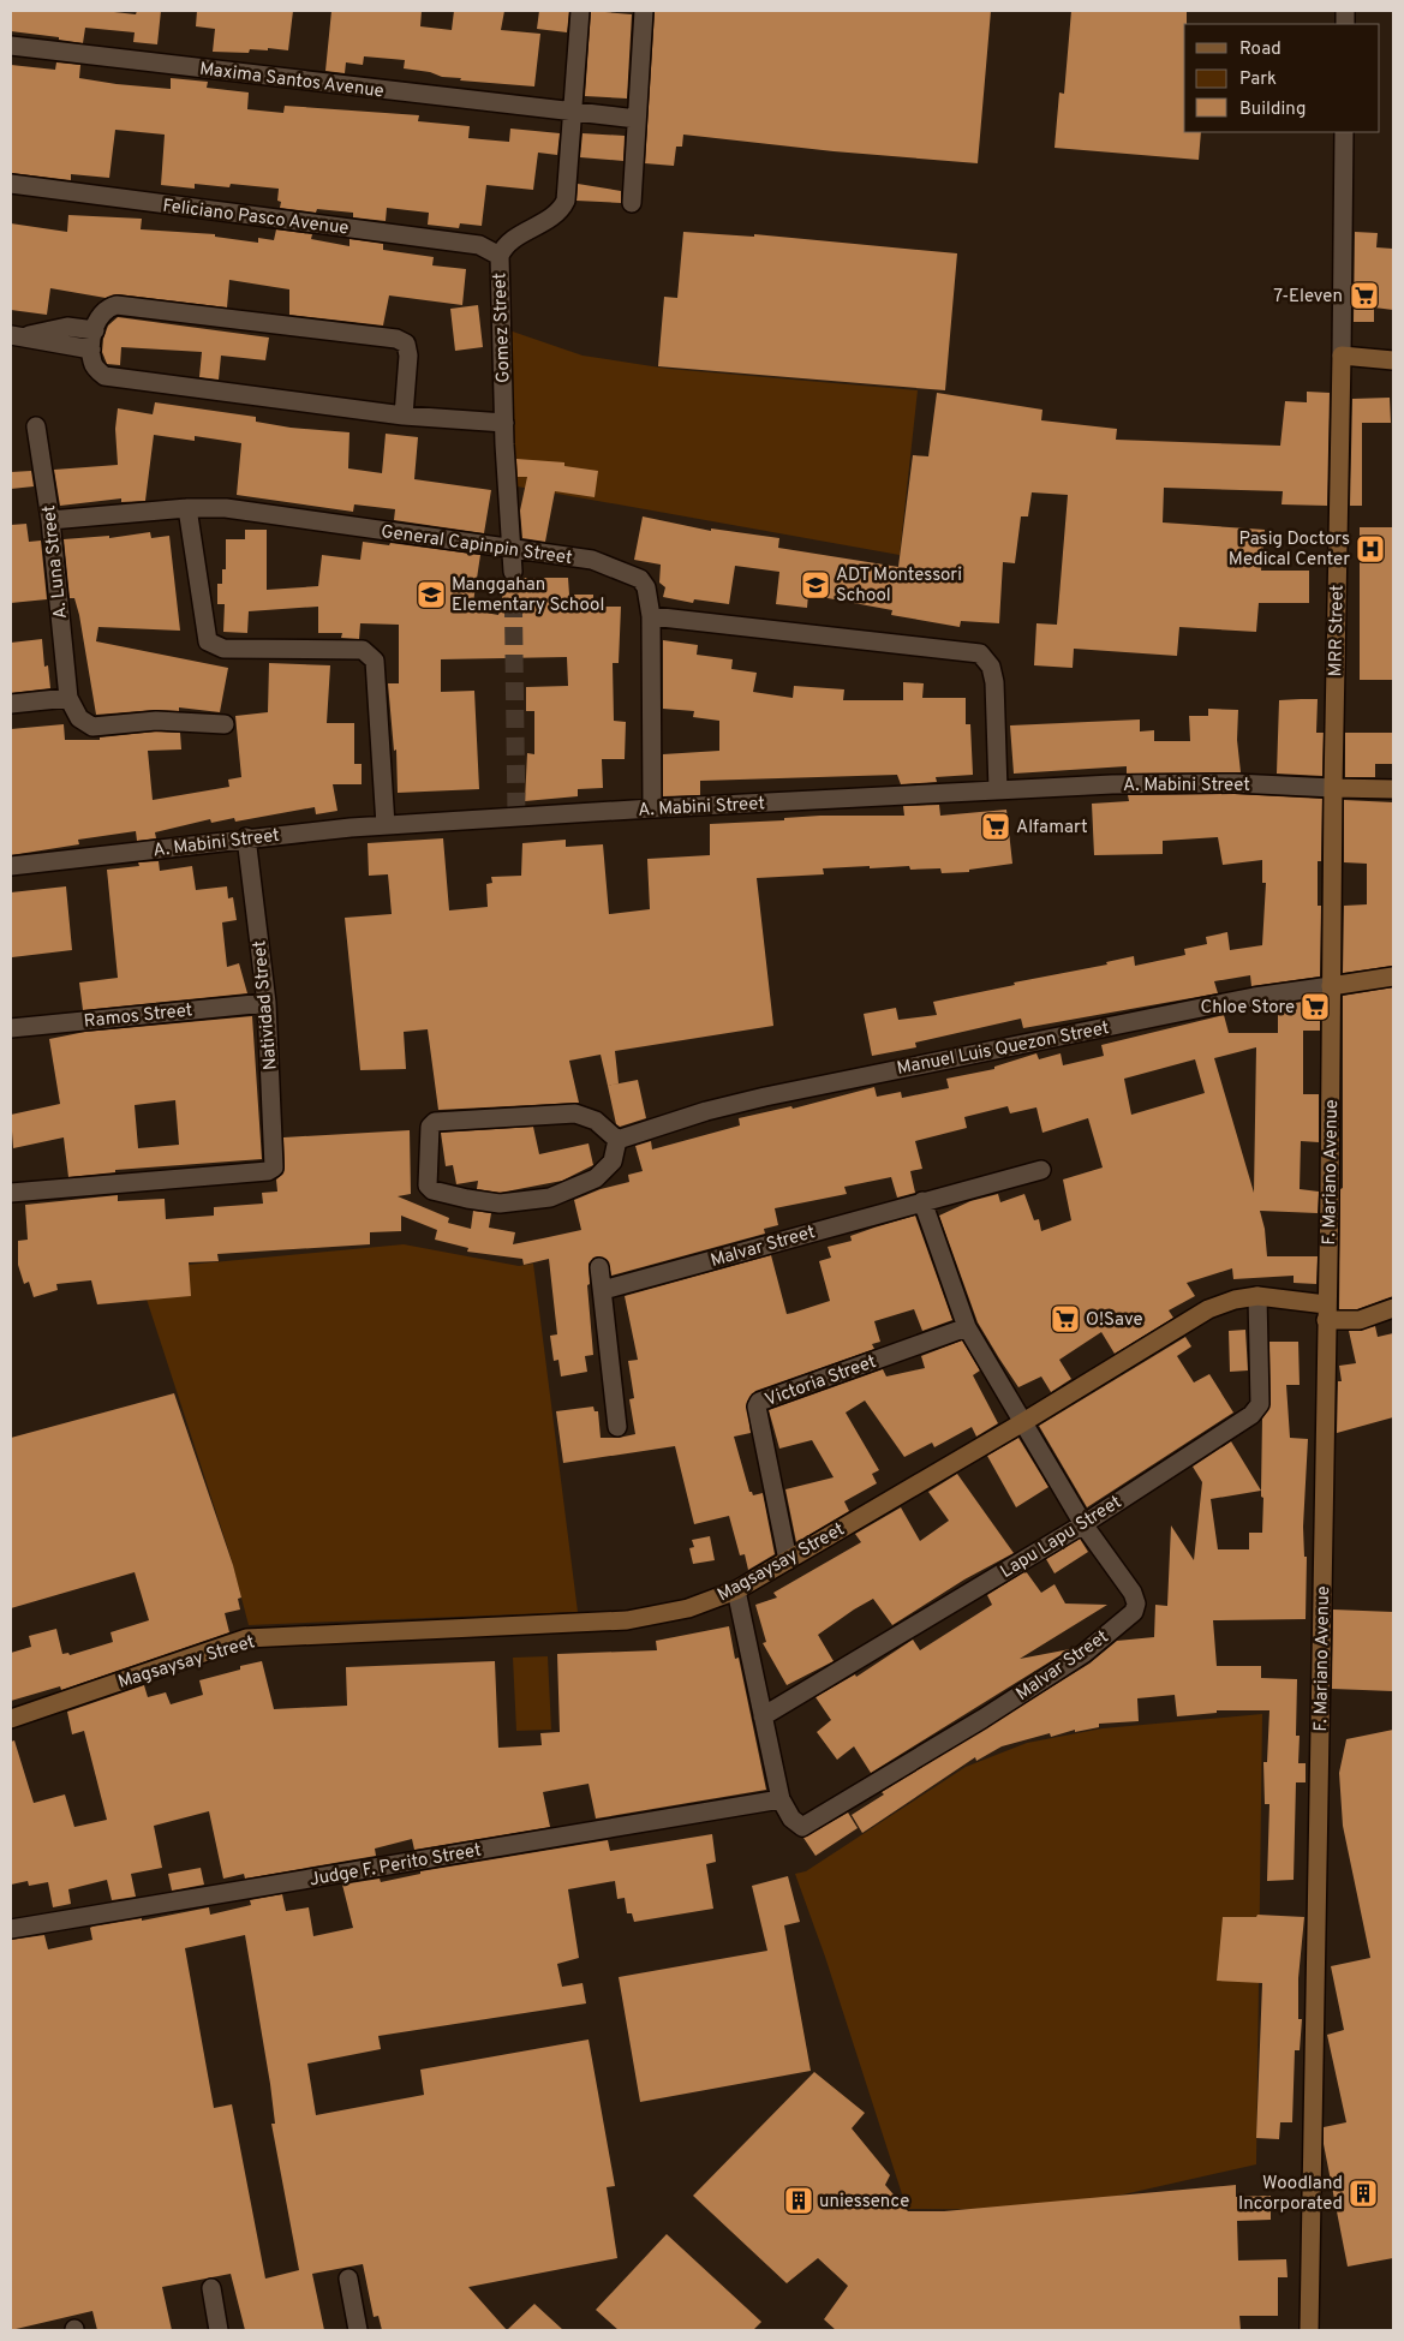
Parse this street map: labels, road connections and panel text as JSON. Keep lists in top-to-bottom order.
{
  "streets": {
    "street": [
      "Maxima Santos Avenue",
      "Feliciano Pasco Avenue",
      "Gomez Street",
      "General Capinpin Street",
      "A. Luna Street",
      "MRR Street",
      "A. Mabini Street",
      "Natividad Street",
      "Ramos Street",
      "Manuel Luis Quezon Street",
      "F. Mariano Avenue",
      "Malvar Street",
      "Victoria Street",
      "Lapu Lapu Street",
      "Magsaysay Street",
      "Judge F. Perito Street"
    ]
  },
  "crossings": [
    ["Maxima Santos Avenue", "Gomez Street"],
    ["Feliciano Pasco Avenue", "Gomez Street"],
    ["Gomez Street", "General Capinpin Street"],
    ["General Capinpin Street", "A. Luna Street"],
    ["MRR Street", "A. Mabini Street"],
    ["MRR Street", "Manuel Luis Quezon Street"],
    ["MRR Street", "F. Mariano Avenue"],
    ["A. Mabini Street", "Natividad Street"],
    ["Natividad Street", "Ramos Street"],
    ["Manuel Luis Quezon Street", "F. Mariano Avenue"],
    ["F. Mariano Avenue", "Magsaysay Street"],
    ["Malvar Street", "Victoria Street"],
    ["Malvar Street", "Lapu Lapu Street"],
    ["Malvar Street", "Magsaysay Street"],
    ["Malvar Street", "Judge F. Perito Street"],
    ["Victoria Street", "Magsaysay Street"],
    ["Lapu Lapu Street", "Magsaysay Street"]
  ],
  "places": {
    "supermarket": [
      "7-Eleven",
      "Alfamart",
      "Chloe Store",
      "O!Save"
    ],
    "hospital": ["Pasig Doctors Medical Center"],
    "school or university": ["ADT Montessori School", "Manggahan Elementary School"],
    "building": ["Woodland Incorporated", "uniessence"]
  },
  "legend": ["Road", "Park", "Building"]
}
